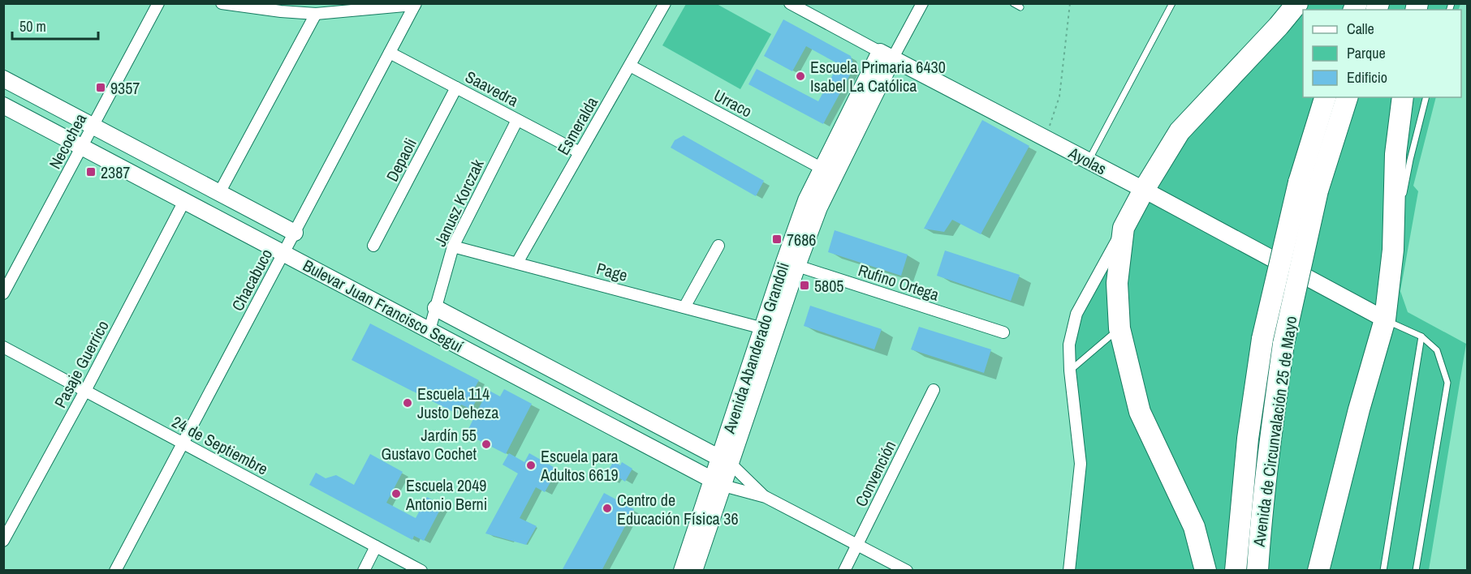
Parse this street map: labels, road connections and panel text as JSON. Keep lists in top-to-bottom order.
{
  "streets": {
    "highway": ["Avenida de Circunvalación 25 de Mayo"],
    "street": [
      "Saavedra",
      "Urraco",
      "Esmeralda",
      "Necochea",
      "Depaoli",
      "Ayolas",
      "Janusz Korczak",
      "Page",
      "Chacabuco",
      "Rufino Ortega",
      "Bulevar Juan Francisco Seguí",
      "Avenida Abanderado Grandoli",
      "Pasaje Guerrico",
      "24 de Septiembre",
      "Convención"
    ]
  },
  "crossings": [
    ["Saavedra", "Esmeralda"],
    ["Saavedra", "Depaoli"],
    ["Saavedra", "Janusz Korczak"],
    ["Saavedra", "Chacabuco"],
    ["Urraco", "Esmeralda"],
    ["Urraco", "Avenida Abanderado Grandoli"],
    ["Esmeralda", "Page"],
    ["Necochea", "Bulevar Juan Francisco Seguí"],
    ["Ayolas", "Avenida Abanderado Grandoli"],
    ["Janusz Korczak", "Page"],
    ["Janusz Korczak", "Bulevar Juan Francisco Seguí"],
    ["Page", "Avenida Abanderado Grandoli"],
    ["Chacabuco", "Bulevar Juan Francisco Seguí"],
    ["Chacabuco", "24 de Septiembre"],
    ["Rufino Ortega", "Avenida Abanderado Grandoli"],
    ["Bulevar Juan Francisco Seguí", "Avenida Abanderado Grandoli"],
    ["Bulevar Juan Francisco Seguí", "Pasaje Guerrico"],
    ["Bulevar Juan Francisco Seguí", "Convención"],
    ["Pasaje Guerrico", "24 de Septiembre"]
  ],
  "places": {
    "other": [
      "Escuela Primaria 6430 Isabel La Católica",
      "Escuela 114 Justo Deheza",
      "Jardín 55 Gustavo Cochet",
      "Escuela para Adultos 6619",
      "Escuela 2049 Antonio Berni",
      "Centro de Educación Física 36"
    ],
    "transit": [
      "9357",
      "2387",
      "7686",
      "5805"
    ]
  },
  "legend": ["Calle", "Parque", "Edificio"],
  "scale_bar": "50 m"
}
